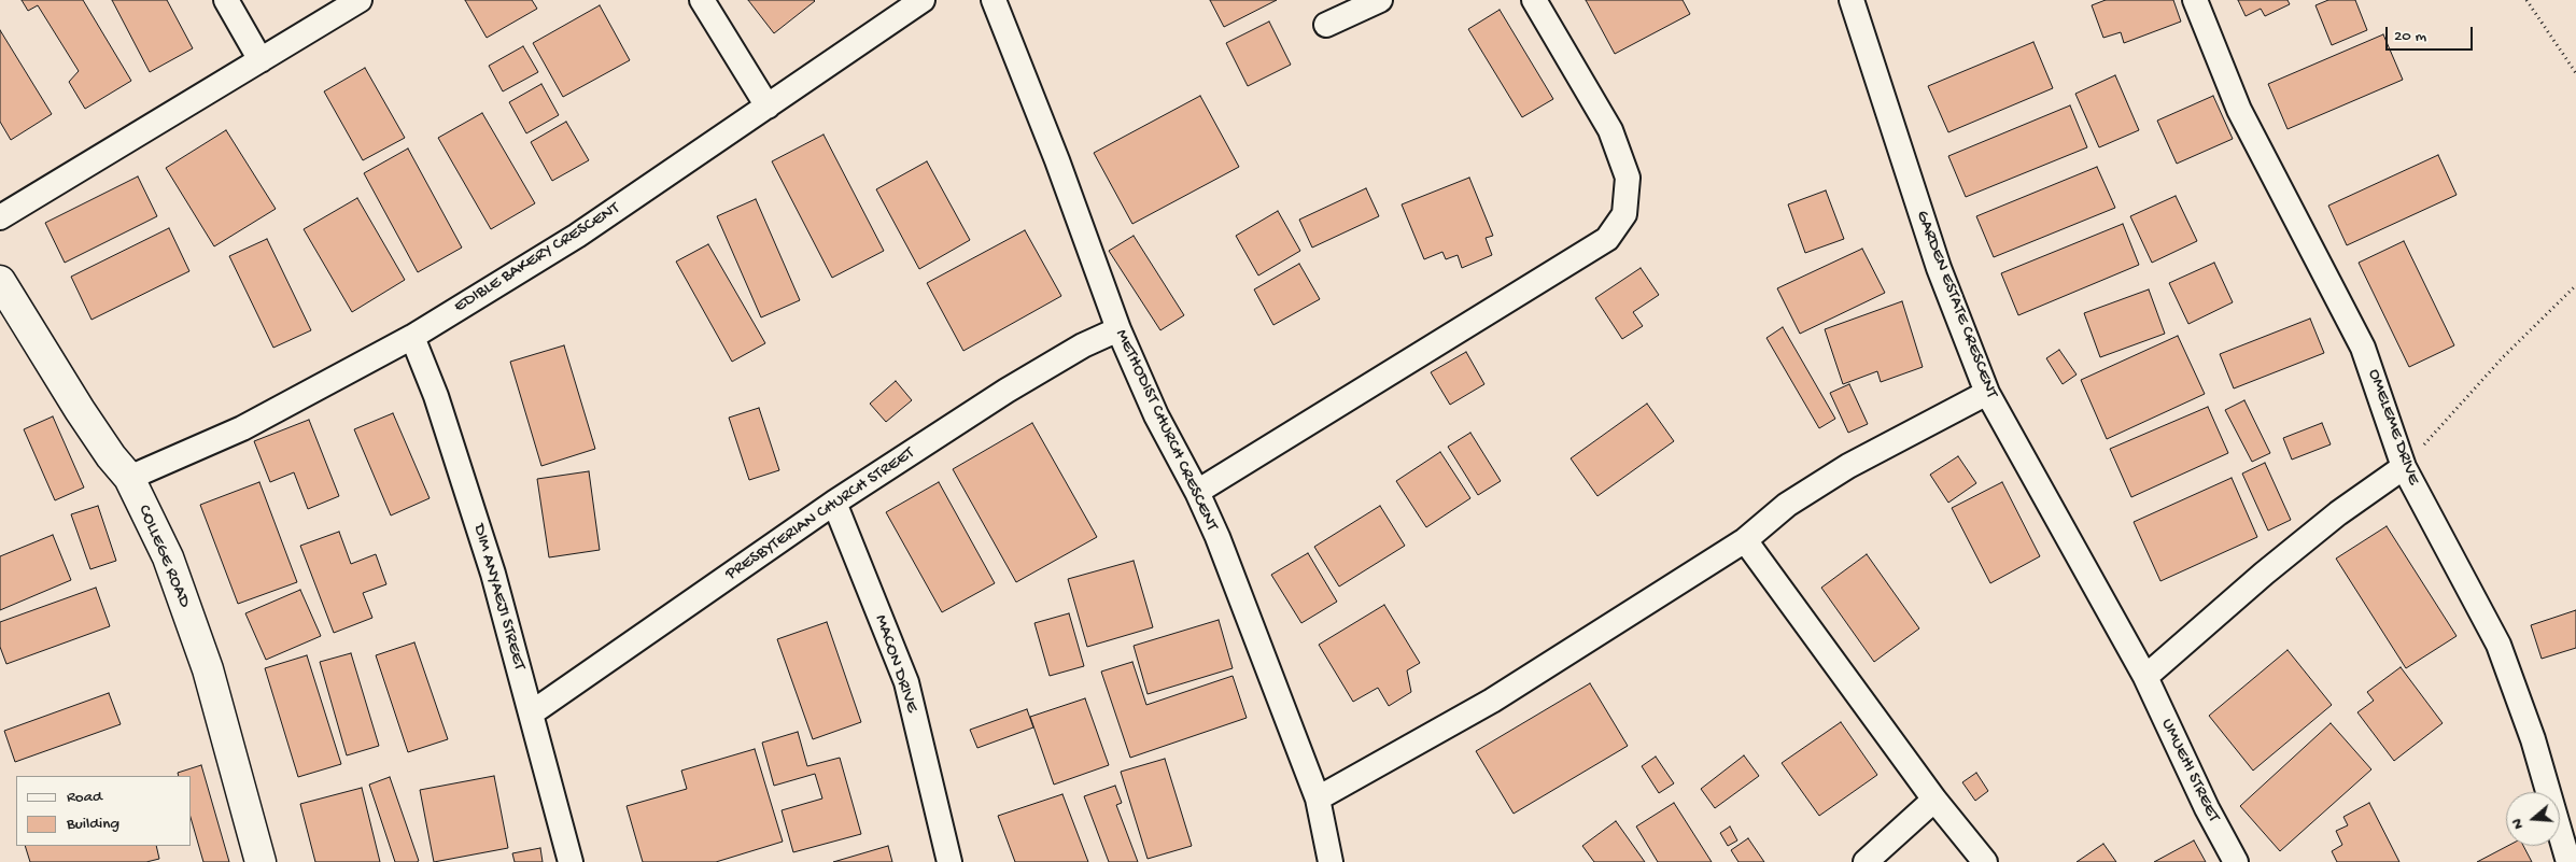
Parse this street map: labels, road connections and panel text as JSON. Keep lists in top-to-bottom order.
{
  "streets": {
    "main road": ["COLLEGE ROAD"],
    "street": [
      "EDIBLE BAKERY CRESCENT",
      "GARDEN ESTATE CRESCENT",
      "OMELEME DRIVE",
      "METHODIST CHURCH CRESCENT",
      "PRESBYTERIAN CHURCH STREET",
      "DIM ANYAEJI STREET",
      "MACON DRIVE",
      "UMUEHI STREET"
    ]
  },
  "crossings": [
    ["EDIBLE BAKERY CRESCENT", "COLLEGE ROAD"],
    ["EDIBLE BAKERY CRESCENT", "DIM ANYAEJI STREET"],
    ["GARDEN ESTATE CRESCENT", "UMUEHI STREET"],
    ["METHODIST CHURCH CRESCENT", "PRESBYTERIAN CHURCH STREET"],
    ["PRESBYTERIAN CHURCH STREET", "DIM ANYAEJI STREET"],
    ["PRESBYTERIAN CHURCH STREET", "MACON DRIVE"]
  ],
  "legend": ["Road", "Building"],
  "scale_bar": "20 m",
  "north": "left"
}
